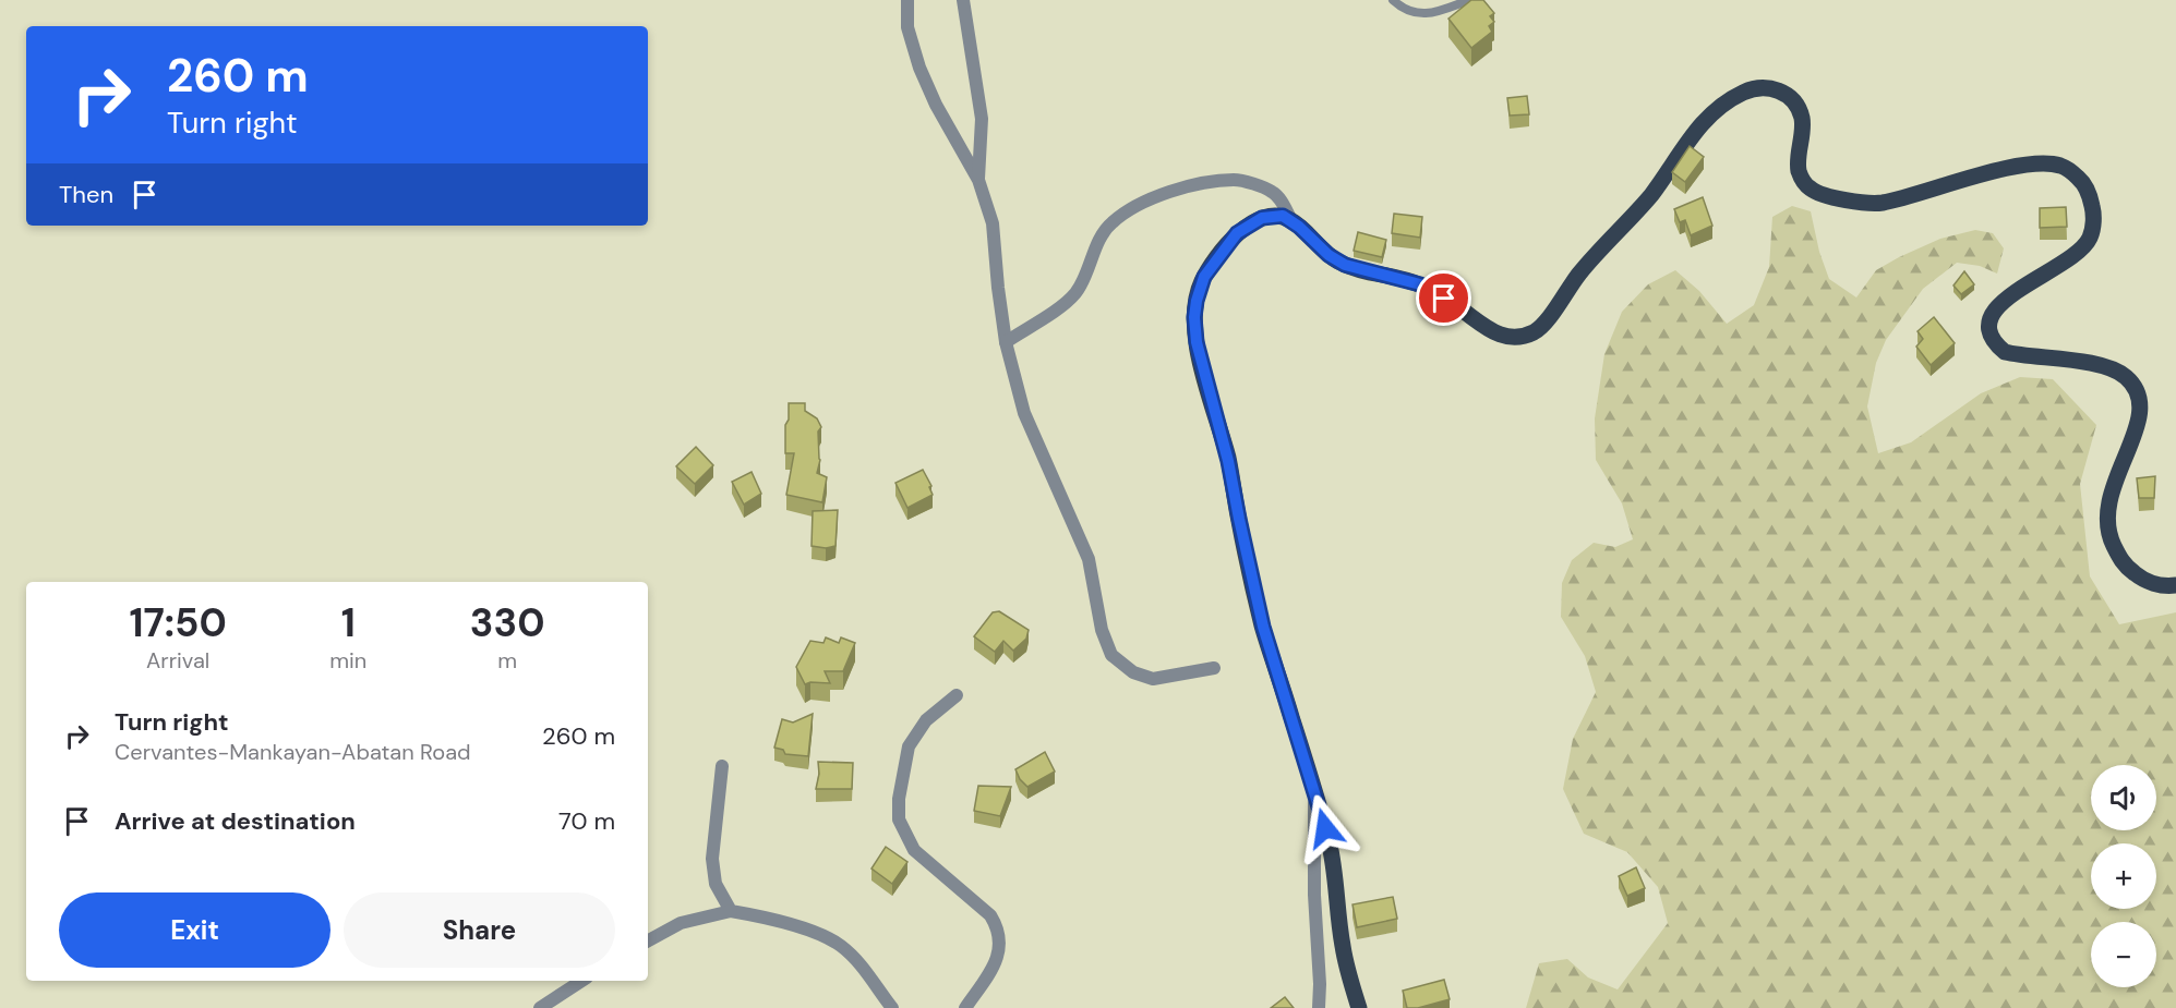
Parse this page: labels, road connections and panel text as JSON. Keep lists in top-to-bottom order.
{
  "page": {
    "turn": ["260 m", "Turn right"],
    "then": "Then",
    "eta": [
      "17:50",
      "Arrival",
      "1",
      "min",
      "330",
      "m"
    ],
    "list": [
      {
        "name": "Turn right",
        "note": "Cervantes-Mankayan-Abatan Road",
        "value": "260 m"
      },
      {
        "name": "Arrive at destination",
        "value": "70 m"
      }
    ],
    "map_buttons": ["+", "−"],
    "buttons": ["Exit", "Share"]
  }
}
